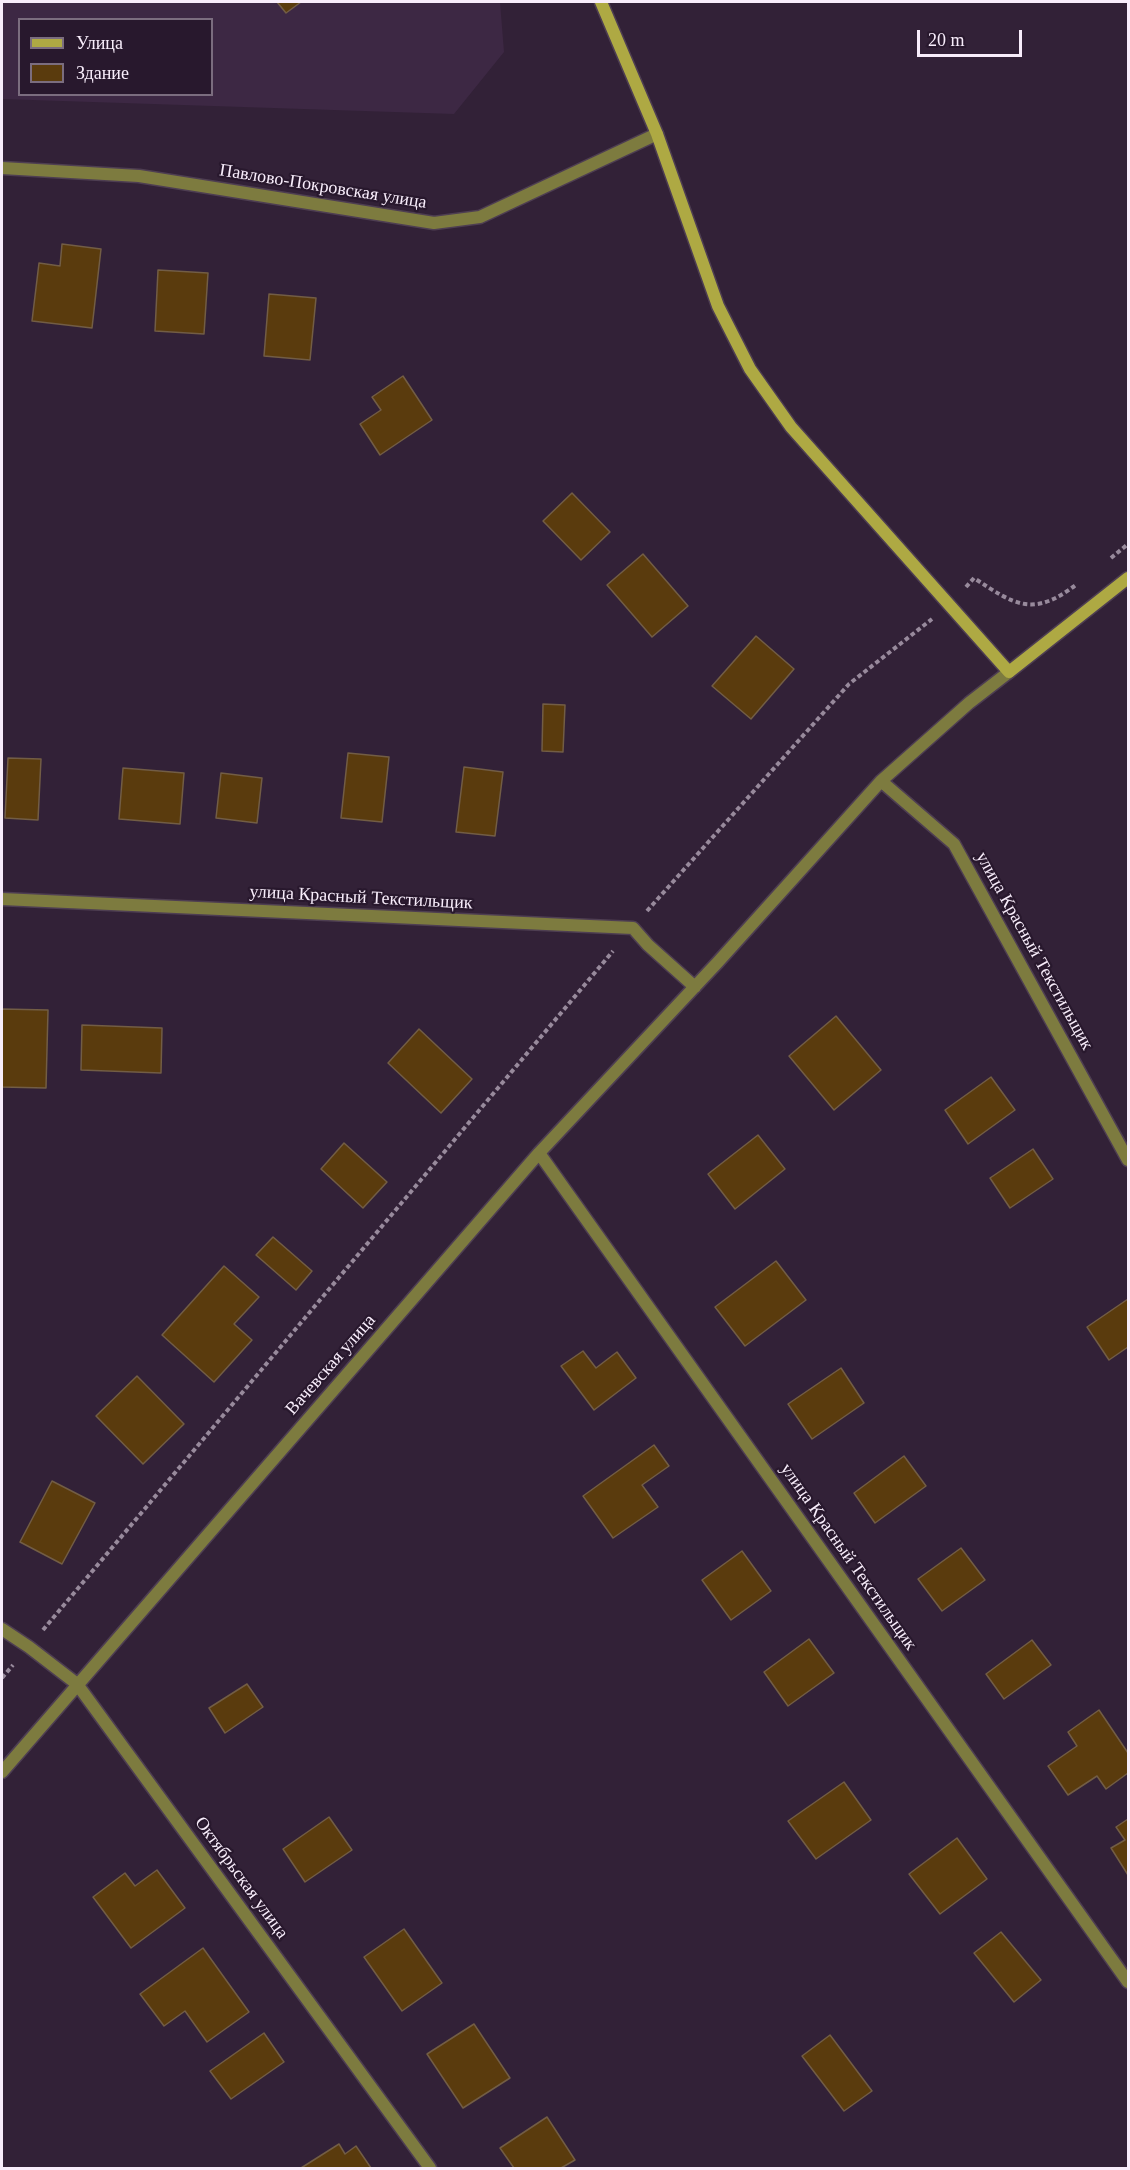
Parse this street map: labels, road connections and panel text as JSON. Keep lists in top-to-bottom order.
{
  "streets": {
    "street": [
      "Павлово-Покровская улица",
      "улица Красный Текстильщик",
      "Вачевская улица",
      "Октябрьская улица"
    ]
  },
  "crossings": [
    ["улица Красный Текстильщик", "Вачевская улица"],
    ["Вачевская улица", "Октябрьская улица"]
  ],
  "legend": ["Улица", "Здание"],
  "scale_bar": "20 m"
}
